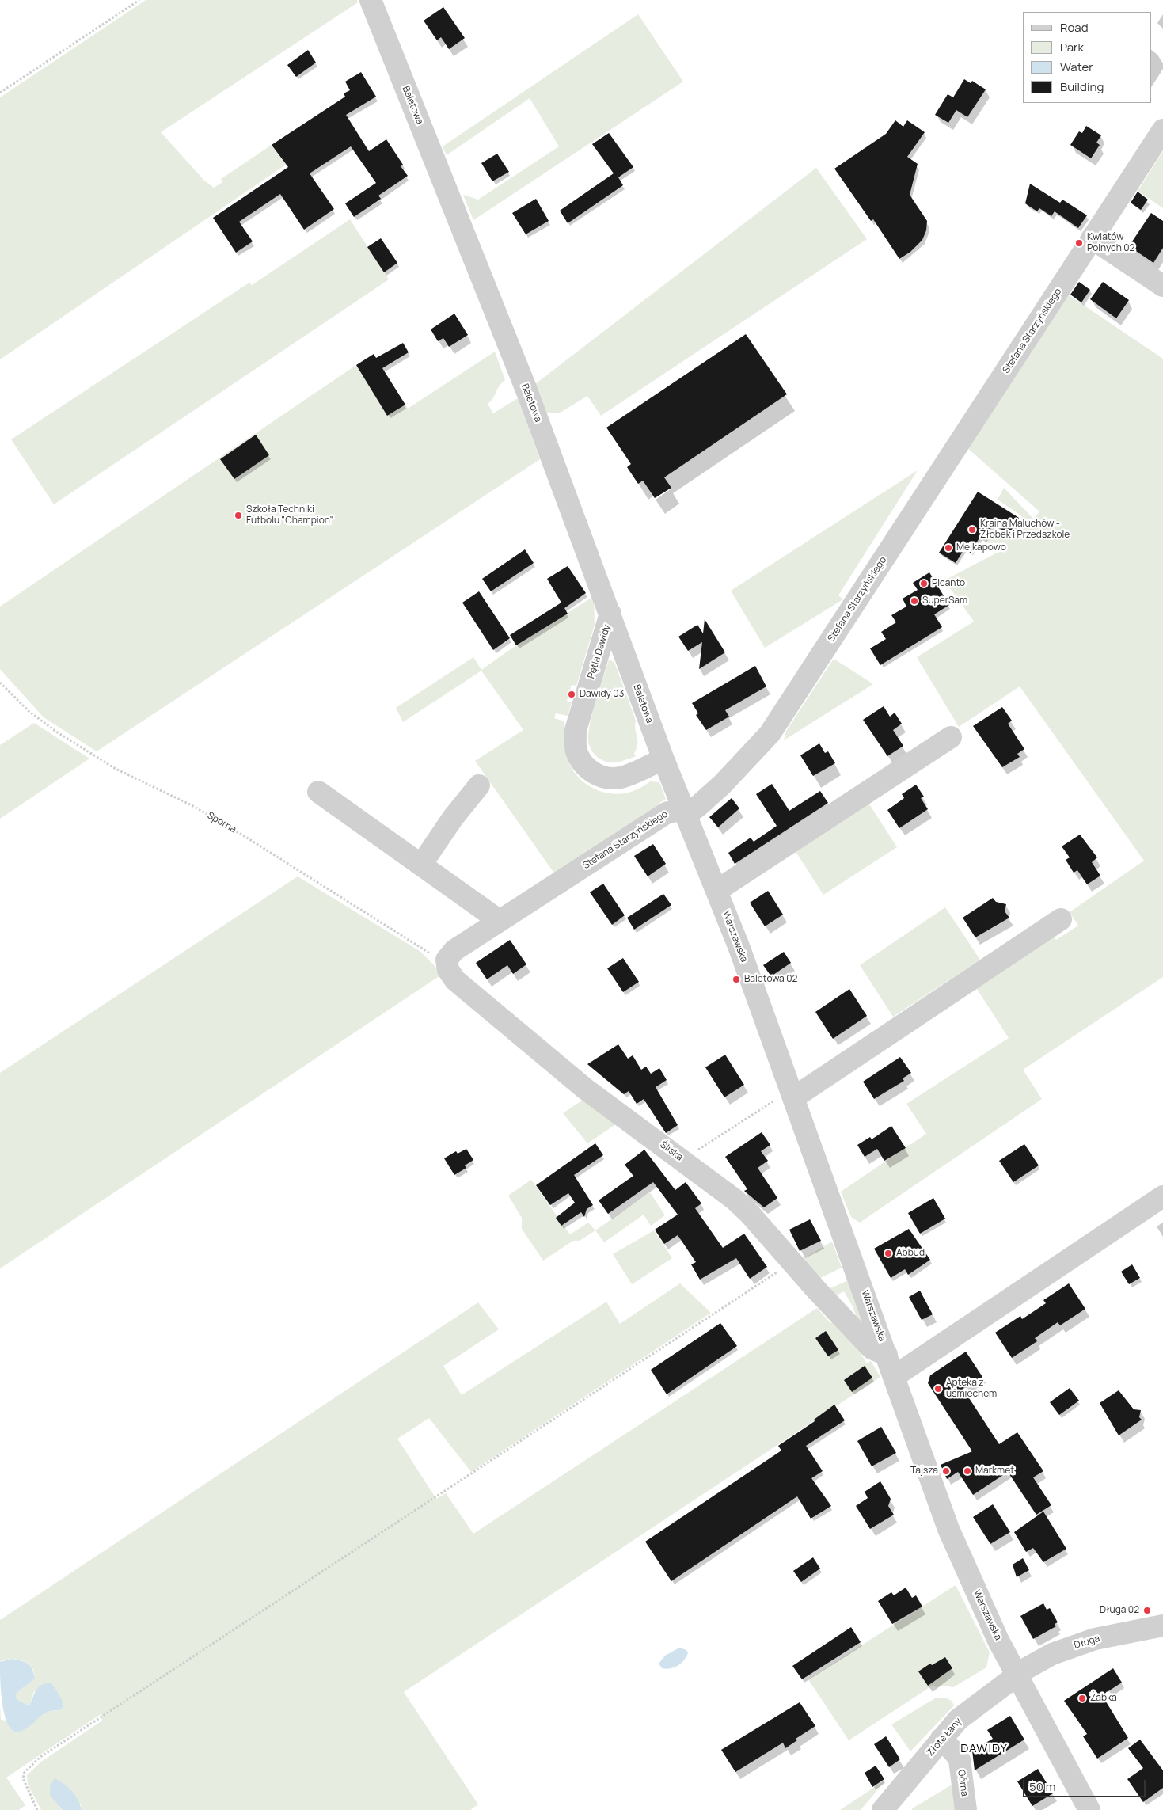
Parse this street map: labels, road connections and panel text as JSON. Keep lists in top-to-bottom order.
{
  "streets": {
    "street": [
      "Baletowa",
      "Stefana Starzyńskiego",
      "Pętla Dawidy",
      "Warszawska",
      "Śliska",
      "Długa",
      "Złote Łany",
      "Górna"
    ],
    "path": ["Sporna"]
  },
  "crossings": [
    ["Baletowa", "Stefana Starzyńskiego"],
    ["Baletowa", "Pętla Dawidy"],
    ["Baletowa", "Warszawska"],
    ["Stefana Starzyńskiego", "Sporna"],
    ["Stefana Starzyńskiego", "Warszawska"],
    ["Stefana Starzyńskiego", "Śliska"],
    ["Sporna", "Śliska"],
    ["Warszawska", "Śliska"],
    ["Warszawska", "Długa"],
    ["Warszawska", "Złote Łany"],
    ["Długa", "Złote Łany"],
    ["Złote Łany", "Górna"]
  ],
  "districts": ["DAWIDY"],
  "places": [
    "Kwiatów Polnych 02",
    "Szkoła Techniki Futbolu \"Champion\"",
    "Kraina Maluchów - Żłobek i Przedszkole",
    "Mejkapowo",
    "Picanto",
    "SuperSam",
    "Dawidy 03",
    "Baletowa 02",
    "Abbud",
    "Apteka z uśmiechem",
    "Tajsza",
    "Markmet",
    "Długa 02",
    "Żabka"
  ],
  "legend": [
    "Road",
    "Park",
    "Water",
    "Building"
  ],
  "scale_bar": "50 m"
}
